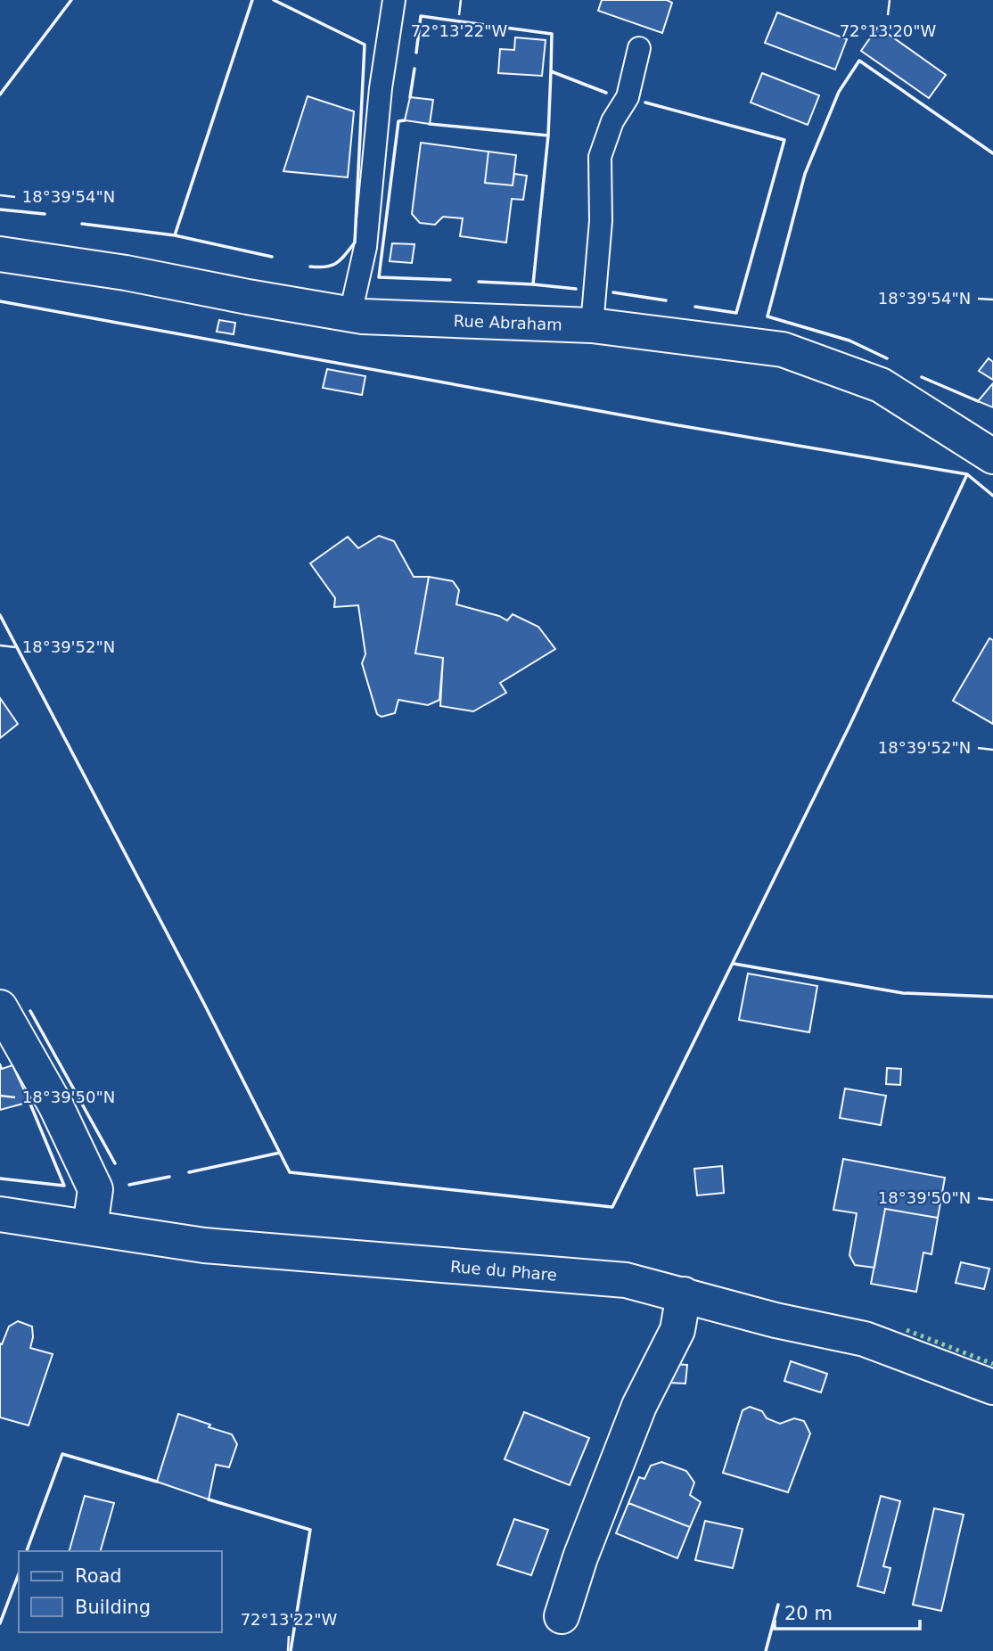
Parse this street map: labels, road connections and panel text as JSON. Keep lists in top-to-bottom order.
{
  "streets": {
    "street": ["Rue Abraham", "Rue du Phare"]
  },
  "legend": ["Road", "Building"],
  "scale_bar": "20 m",
  "coordinates": [
    "72°13'22\"W",
    "72°13'20\"W",
    "18°39'54\"N",
    "18°39'52\"N",
    "18°39'50\"N"
  ]
}
